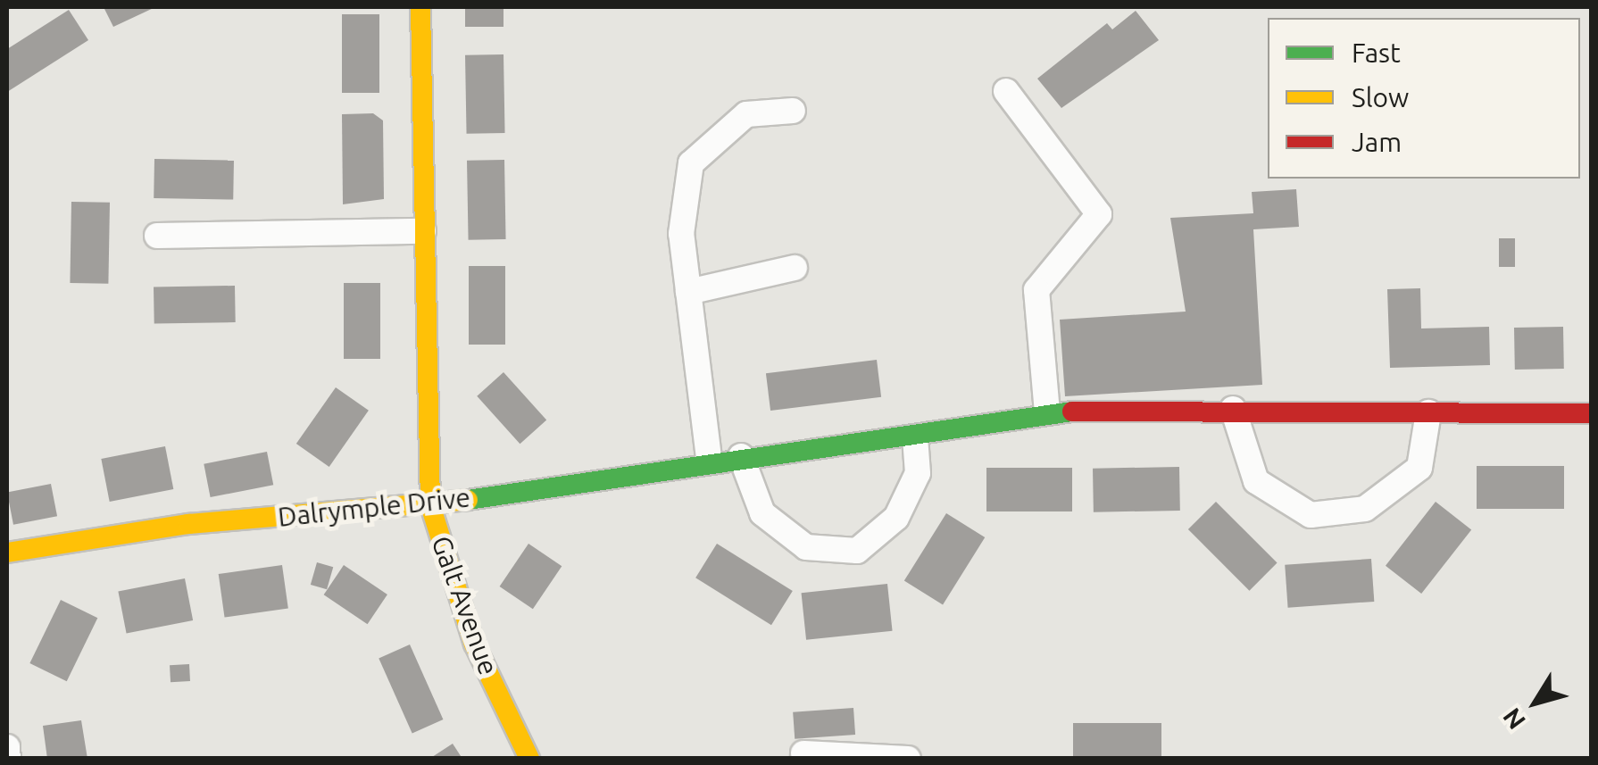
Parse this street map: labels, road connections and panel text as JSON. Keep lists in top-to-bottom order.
{
  "streets": {
    "street": ["Dalrymple Drive", "Galt Avenue"]
  },
  "crossings": [
    ["Dalrymple Drive", "Galt Avenue"]
  ],
  "legend": ["Fast", "Slow", "Jam"],
  "north": "bottom left"
}
